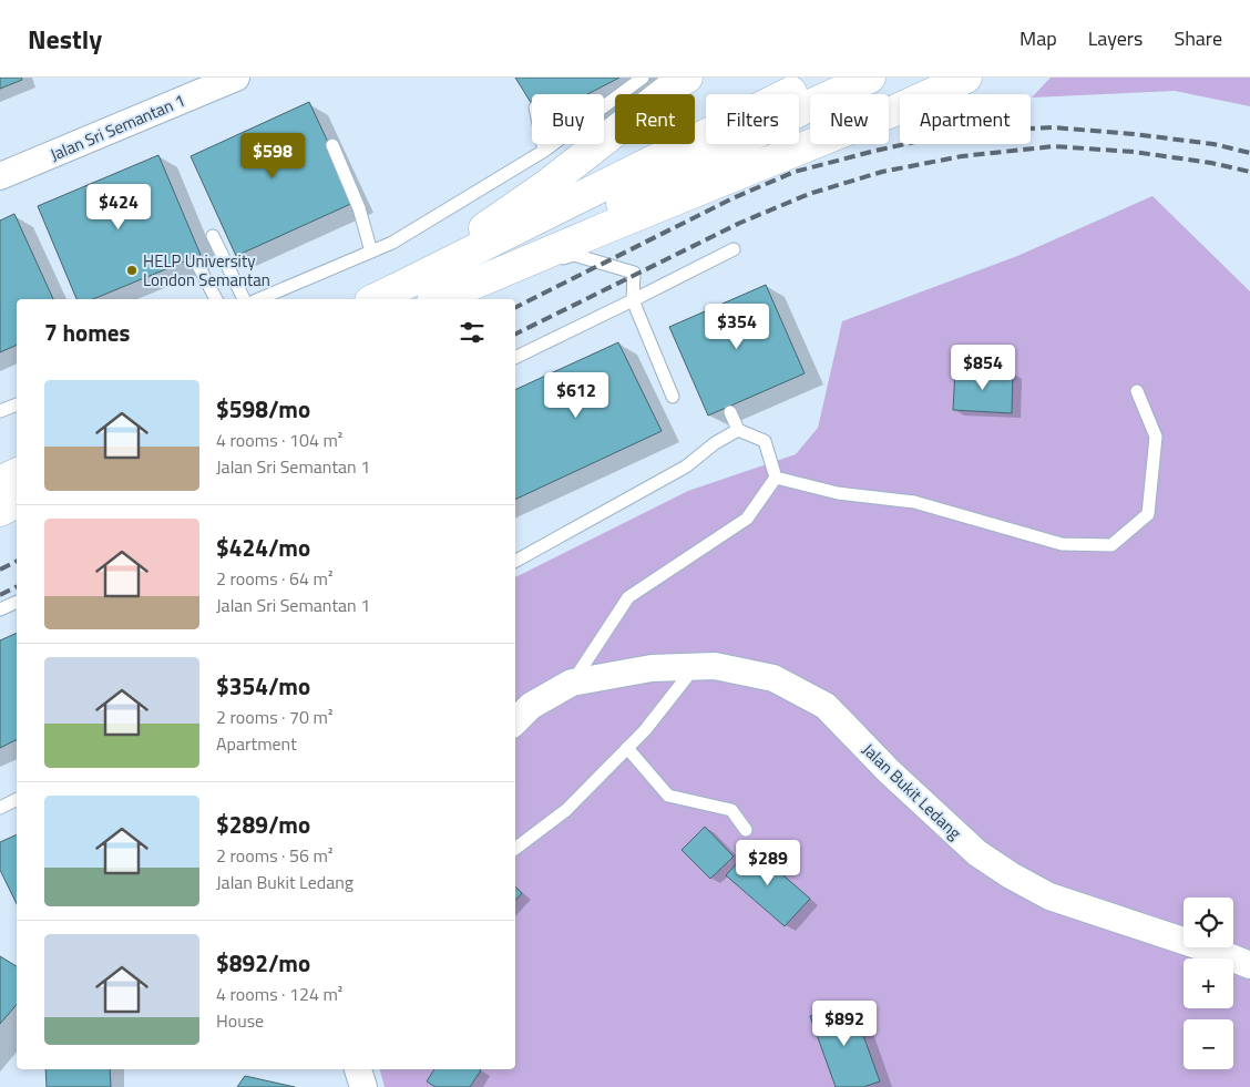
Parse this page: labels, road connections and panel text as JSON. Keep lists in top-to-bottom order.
{
  "streets": {
    "street": ["Jalan Sri Semantan 1", "Jalan Bukit Ledang"]
  },
  "places": ["HELP University London Semantan"],
  "page": {
    "header": "Nestly",
    "nav": ["Map", "Layers", "Share"],
    "chip": [
      "Buy",
      "Rent",
      "Filters",
      "New",
      "Apartment"
    ],
    "price": [
      "$598",
      "$424",
      "$354",
      "$854",
      "$612",
      "$289",
      "$892"
    ],
    "heading": "7 homes",
    "list": [
      {
        "name": "$598/mo",
        "note": "4 rooms · 104 m² · Jalan Sri Semantan 1"
      },
      {
        "name": "$424/mo",
        "note": "2 rooms · 64 m² · Jalan Sri Semantan 1"
      },
      {
        "name": "$354/mo",
        "note": "2 rooms · 70 m² · Apartment"
      },
      {
        "name": "$289/mo",
        "note": "2 rooms · 56 m² · Jalan Bukit Ledang"
      },
      {
        "name": "$892/mo",
        "note": "4 rooms · 124 m² · House"
      }
    ],
    "map_buttons": ["+", "−"]
  }
}
